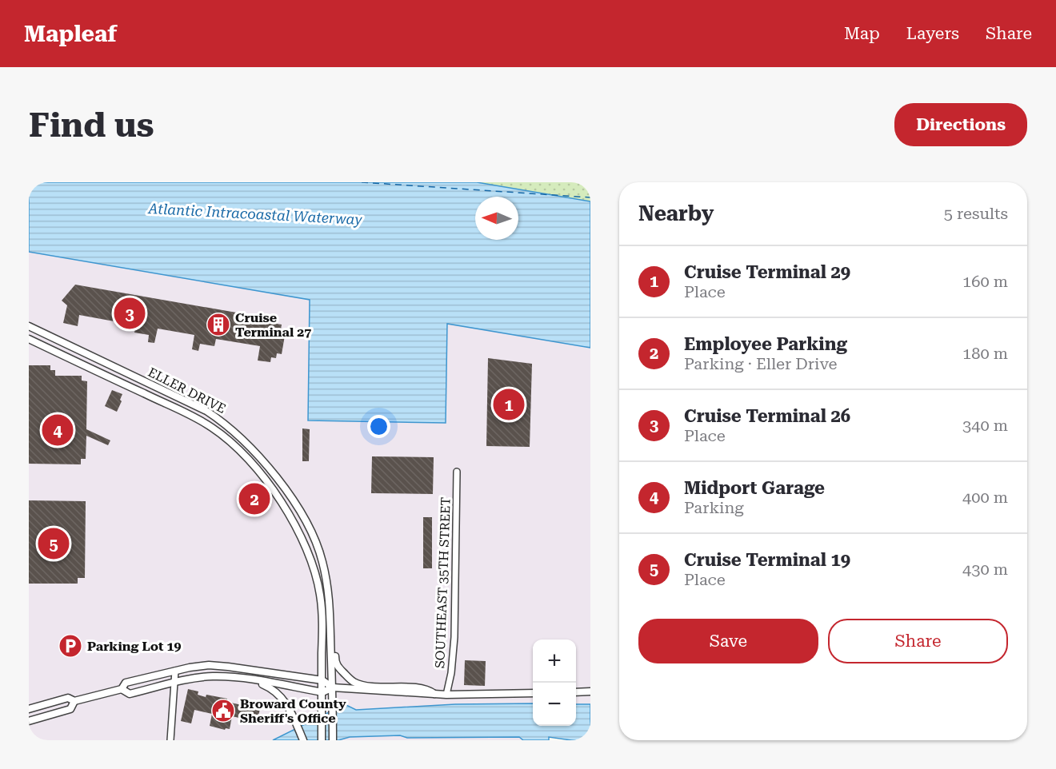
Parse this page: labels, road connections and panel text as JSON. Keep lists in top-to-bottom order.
{
  "streets": {
    "street": ["ELLER DRIVE", "SOUTHEAST 35TH STREET"]
  },
  "water": ["Atlantic Intracoastal Waterway"],
  "places": {
    "building": ["Cruise Terminal 27"],
    "parking": ["Parking Lot 19"],
    "public building": ["Broward County Sheriff's Office"]
  },
  "north": "left",
  "page": {
    "header": "Mapleaf",
    "nav": ["Map", "Layers", "Share"],
    "buttons": [
      "Directions",
      ["Save", "Share"]
    ],
    "title": "Find us",
    "heading": ["Nearby", "5 results"],
    "list": [
      {
        "mark": "1",
        "name": "Cruise Terminal 29",
        "note": "Place",
        "value": "160 m"
      },
      {
        "mark": "2",
        "name": "Employee Parking",
        "note": "Parking · Eller Drive",
        "value": "180 m"
      },
      {
        "mark": "3",
        "name": "Cruise Terminal 26",
        "note": "Place",
        "value": "340 m"
      },
      {
        "mark": "4",
        "name": "Midport Garage",
        "note": "Parking",
        "value": "400 m"
      },
      {
        "mark": "5",
        "name": "Cruise Terminal 19",
        "note": "Place",
        "value": "430 m"
      }
    ],
    "pins": [
      "3",
      "1",
      "4",
      "2",
      "5"
    ],
    "map_buttons": ["+", "−"]
  }
}
